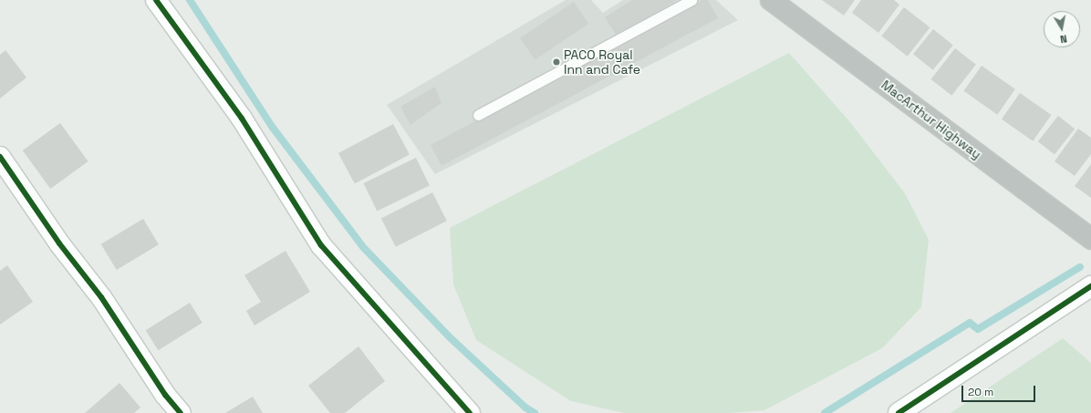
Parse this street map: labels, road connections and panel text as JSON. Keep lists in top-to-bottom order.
{
  "streets": {
    "highway": ["MacArthur Highway"]
  },
  "places": ["PACO Royal Inn and Cafe"],
  "scale_bar": "20 m",
  "north": "bottom"
}
